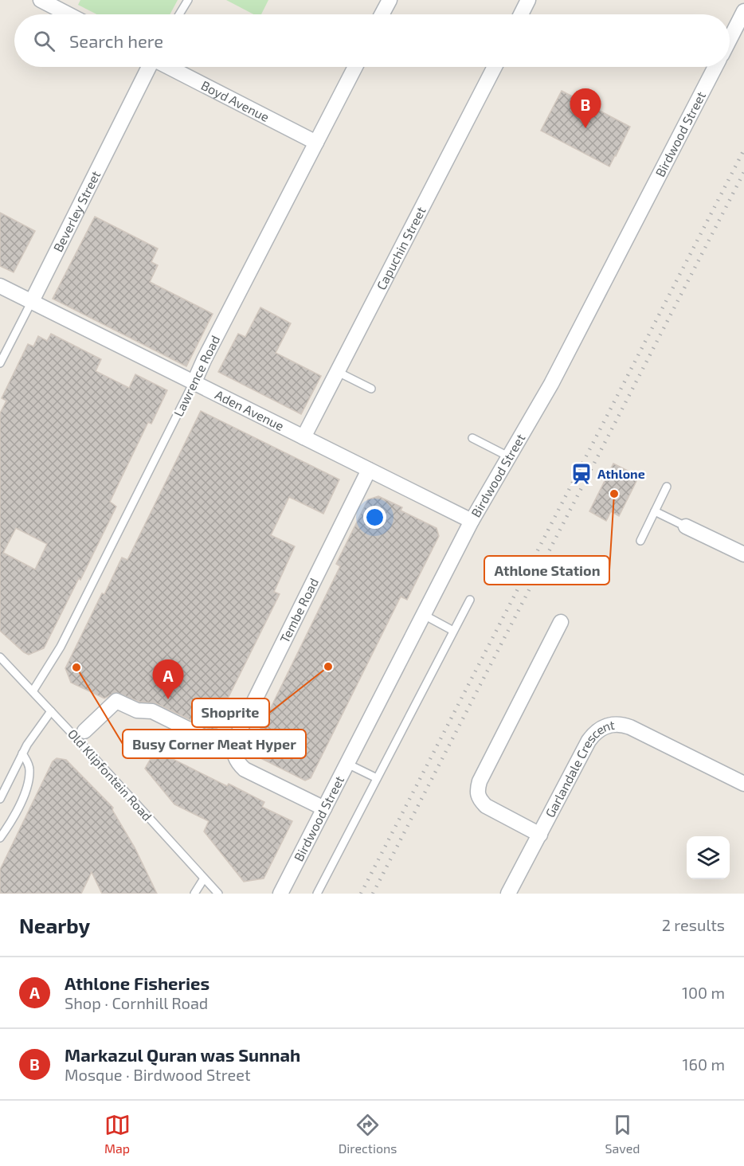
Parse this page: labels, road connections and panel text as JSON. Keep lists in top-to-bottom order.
{
  "streets": {
    "street": [
      "Boyd Avenue",
      "Birdwood Street",
      "Beverley Street",
      "Capuchin Street",
      "Lawrence Road",
      "Aden Avenue",
      "Tembe Road",
      "Garlandale Crescent"
    ],
    "lane": ["Old Klipfontein Road"]
  },
  "crossings": [
    ["Boyd Avenue", "Lawrence Road"],
    ["Birdwood Street", "Aden Avenue"],
    ["Birdwood Street", "Tembe Road"],
    ["Beverley Street", "Aden Avenue"],
    ["Capuchin Street", "Aden Avenue"],
    ["Lawrence Road", "Aden Avenue"],
    ["Lawrence Road", "Old Klipfontein Road"],
    ["Aden Avenue", "Tembe Road"]
  ],
  "places": {
    "station": ["Athlone"],
    "other": ["Athlone Station", "Shoprite", "Busy Corner Meat Hyper"]
  },
  "page": {
    "search": "Search here",
    "pins": ["B", "A"],
    "heading": ["Nearby", "2 results"],
    "list": [
      {
        "mark": "A",
        "name": "Athlone Fisheries",
        "note": "Shop · Cornhill Road",
        "value": "100 m"
      },
      {
        "mark": "B",
        "name": "Markazul Quran was Sunnah",
        "note": "Mosque · Birdwood Street",
        "value": "160 m"
      }
    ],
    "nav": ["Map", "Directions", "Saved"]
  }
}
